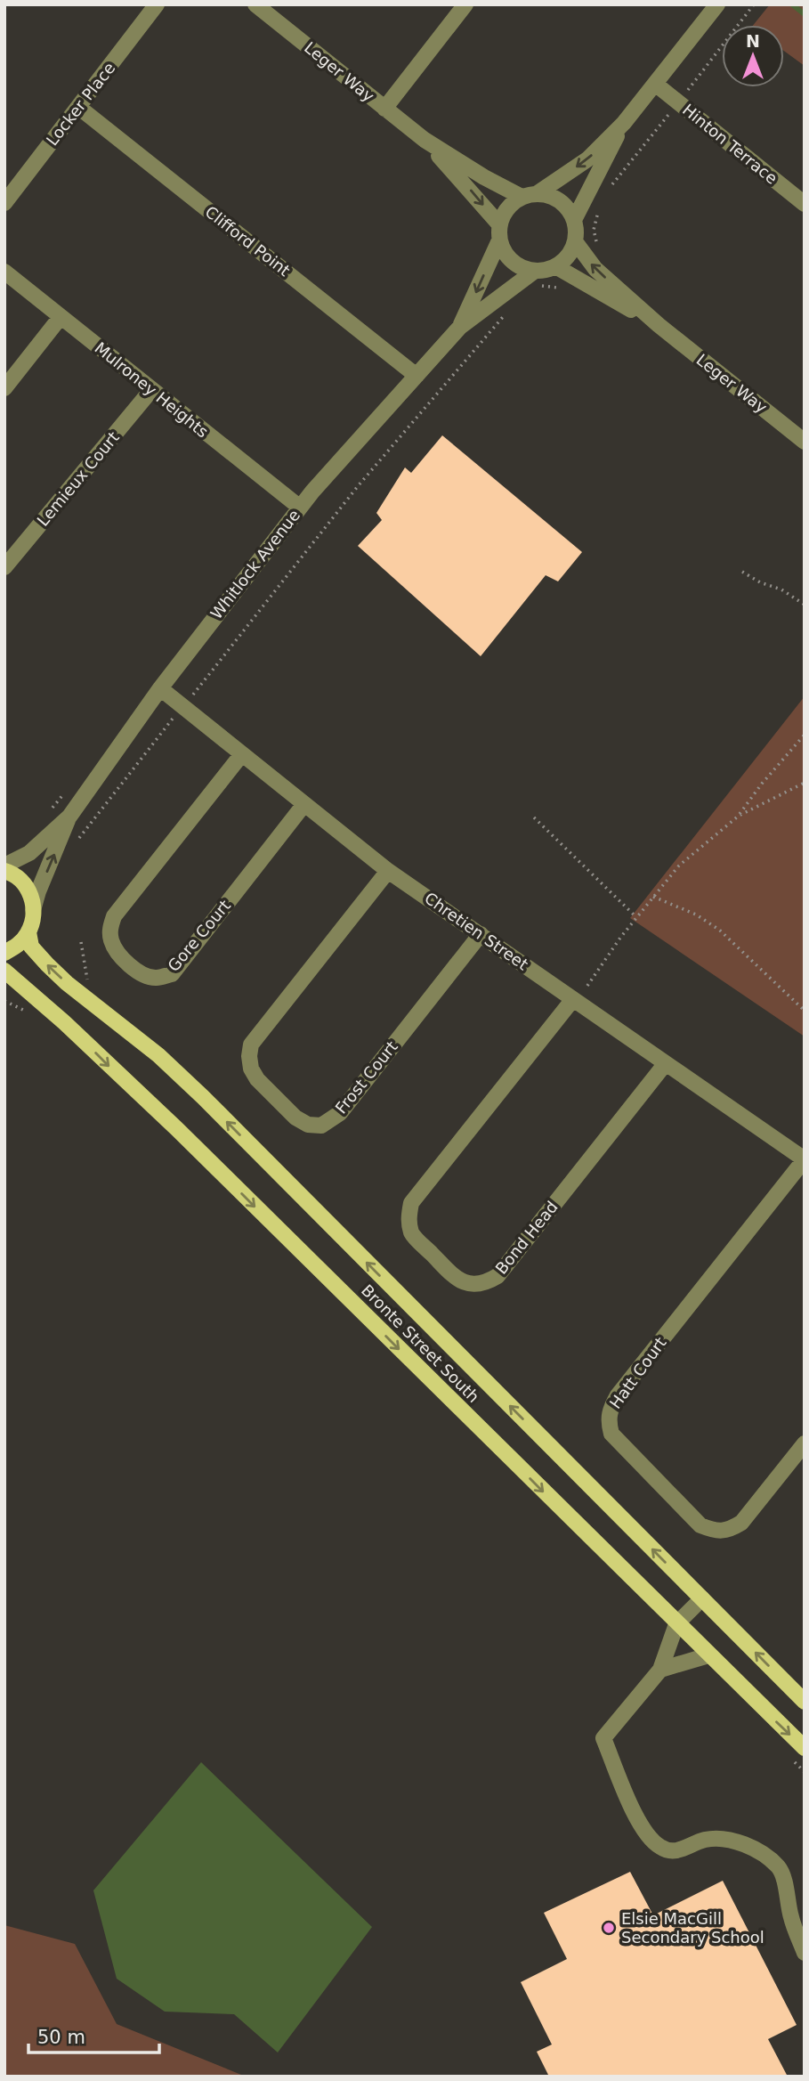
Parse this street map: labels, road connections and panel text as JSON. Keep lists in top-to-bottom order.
{
  "streets": {
    "main road": ["Bronte Street South"],
    "street": [
      "Leger Way",
      "Locker Place",
      "Hinton Terrace",
      "Clifford Point",
      "Mulroney Heights",
      "Lemieux Court",
      "Whitlock Avenue",
      "Chretien Street",
      "Gore Court",
      "Frost Court",
      "Bond Head",
      "Hatt Court"
    ]
  },
  "crossings": [
    ["Leger Way", "Whitlock Avenue"],
    ["Locker Place", "Clifford Point"],
    ["Clifford Point", "Whitlock Avenue"],
    ["Mulroney Heights", "Lemieux Court"],
    ["Mulroney Heights", "Whitlock Avenue"],
    ["Whitlock Avenue", "Chretien Street"],
    ["Chretien Street", "Gore Court"],
    ["Chretien Street", "Frost Court"],
    ["Chretien Street", "Bond Head"],
    ["Chretien Street", "Hatt Court"]
  ],
  "places": ["Elsie MacGill Secondary School"],
  "scale_bar": "50 m",
  "north": "top"
}
